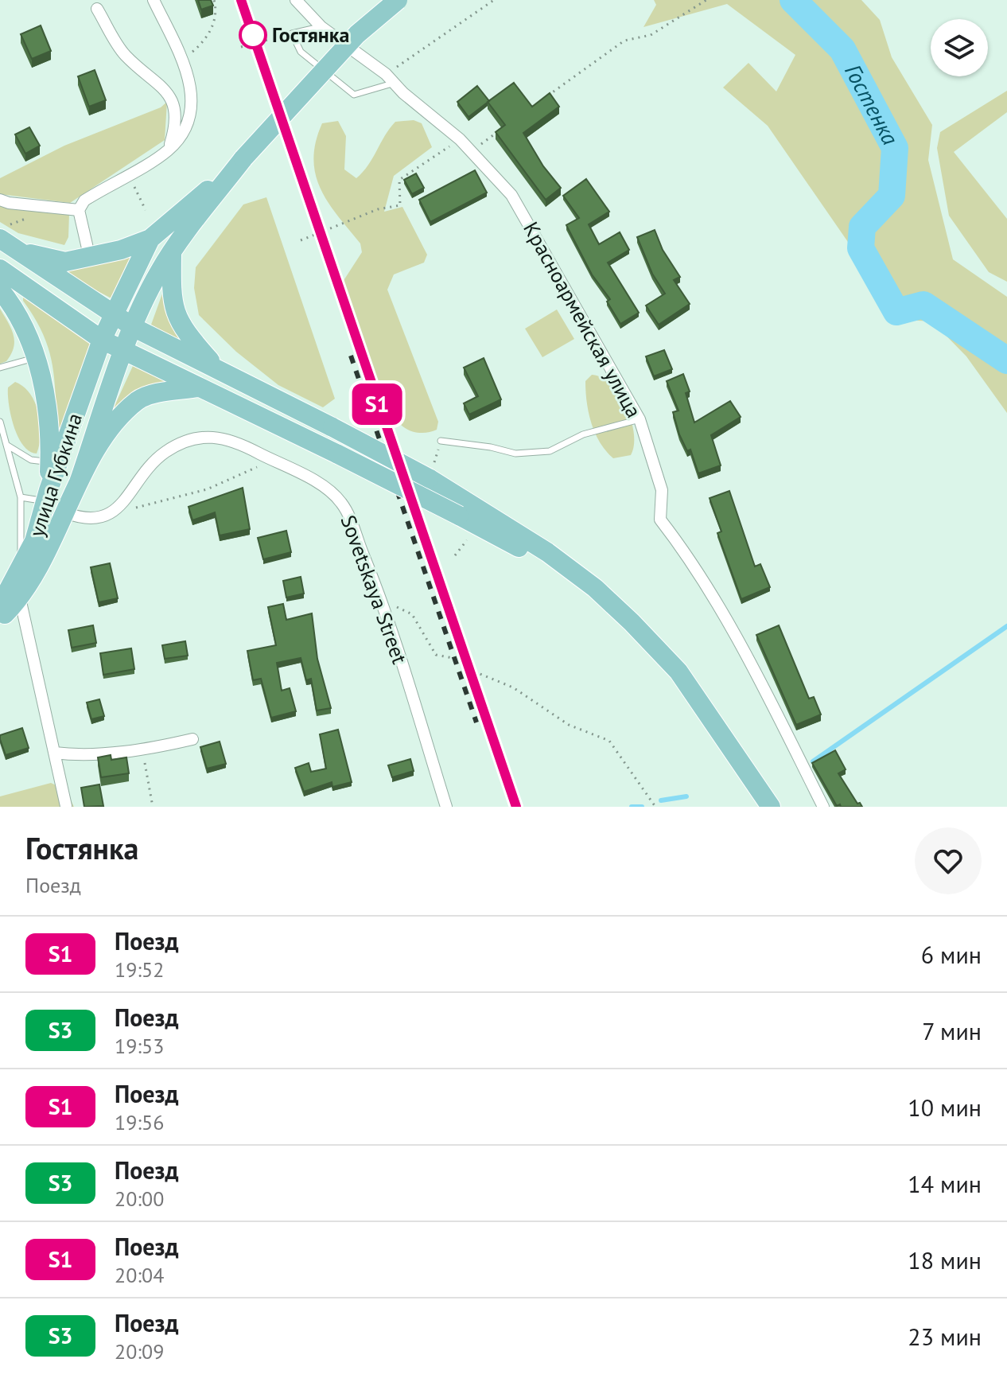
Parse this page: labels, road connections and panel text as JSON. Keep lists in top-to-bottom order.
{
  "streets": {
    "main road": ["улица Губкина"],
    "street": ["Красноармейская улица", "Sovetskaya Street"]
  },
  "water": ["Гостенка"],
  "places": ["Гостянка"],
  "page": {
    "on_map": "S1",
    "heading": ["Гостянка", "Поезд"],
    "list": [
      {
        "mark": "S1",
        "name": "Поезд",
        "note": "19:52",
        "value": "6 мин"
      },
      {
        "mark": "S3",
        "name": "Поезд",
        "note": "19:53",
        "value": "7 мин"
      },
      {
        "mark": "S1",
        "name": "Поезд",
        "note": "19:56",
        "value": "10 мин"
      },
      {
        "mark": "S3",
        "name": "Поезд",
        "note": "20:00",
        "value": "14 мин"
      },
      {
        "mark": "S1",
        "name": "Поезд",
        "note": "20:04",
        "value": "18 мин"
      },
      {
        "mark": "S3",
        "name": "Поезд",
        "note": "20:09",
        "value": "23 мин"
      }
    ]
  }
}
